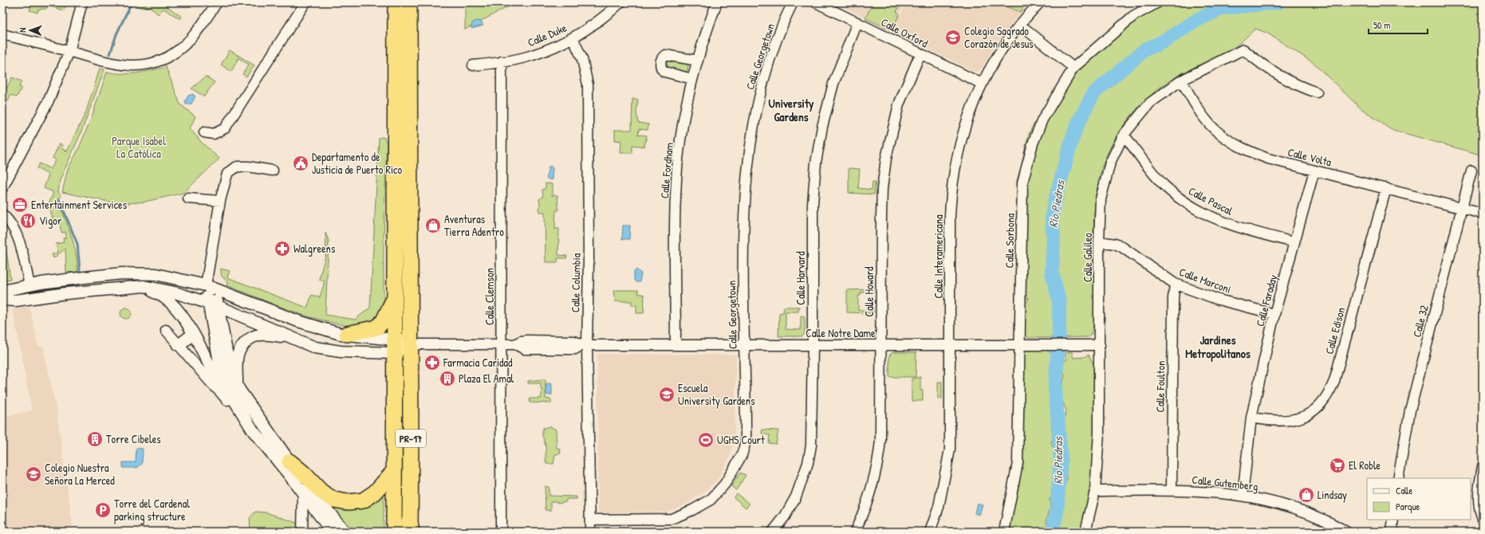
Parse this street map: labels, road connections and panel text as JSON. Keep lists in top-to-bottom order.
{
  "streets": {
    "highway": ["PR-17"],
    "street": [
      "Calle Oxford",
      "Calle Duke",
      "Calle Georgetown",
      "Calle Volta",
      "Calle Fordham",
      "Calle Pascal",
      "Calle Sorbona",
      "Calle Interamericana",
      "Calle Galileo",
      "Calle Harvard",
      "Calle Marconi",
      "Calle Columbia",
      "Calle Howard",
      "Calle Clemson",
      "Calle Faraday",
      "Calle 32",
      "Calle Edison",
      "Calle Notre Dame",
      "Calle Foulton",
      "Calle Gutemberg"
    ]
  },
  "crossings": [
    ["Calle Oxford", "Calle Interamericana"],
    ["Calle Oxford", "Calle Harvard"],
    ["Calle Oxford", "Calle Howard"],
    ["Calle Duke", "Calle Columbia"],
    ["Calle Duke", "Calle Clemson"],
    ["Calle Georgetown", "Calle Columbia"],
    ["Calle Georgetown", "Calle Notre Dame"],
    ["Calle Volta", "Calle Galileo"],
    ["Calle Volta", "Calle Faraday"],
    ["Calle Volta", "Calle 32"],
    ["Calle Volta", "Calle Edison"],
    ["Calle Fordham", "Calle Notre Dame"],
    ["Calle Pascal", "Calle Galileo"],
    ["Calle Pascal", "Calle Faraday"],
    ["Calle Sorbona", "Calle Notre Dame"],
    ["Calle Interamericana", "Calle Notre Dame"],
    ["Calle Galileo", "Calle Marconi"],
    ["Calle Galileo", "Calle Notre Dame"],
    ["Calle Galileo", "Calle Gutemberg"],
    ["Calle Harvard", "Calle Notre Dame"],
    ["Calle Marconi", "Calle Faraday"],
    ["Calle Marconi", "Calle Foulton"],
    ["Calle Columbia", "Calle Notre Dame"],
    ["Calle Howard", "Calle Notre Dame"],
    ["Calle Clemson", "Calle Notre Dame"],
    ["Calle Faraday", "Calle Edison"],
    ["Calle Faraday", "Calle Gutemberg"],
    ["Calle Foulton", "Calle Gutemberg"]
  ],
  "districts": ["University Gardens", "Jardines Metropolitanos"],
  "water": ["Río Piedras"],
  "parks": ["Parque Isabel La Católica"],
  "places": {
    "school or university": ["Colegio Sagrado Corazón de Jesus", "Escuela University Gardens", "Colegio Nuestra Señora La Merced"],
    "public building": ["Departamento de Justicia de Puerto Rico"],
    "office": ["Entertainment Services"],
    "restaurant": ["Vigor"],
    "shop": ["Aventuras Tierra Adentro", "Lindsay"],
    "pharmacy": ["Walgreens", "Farmacia Caridad"],
    "building": ["Plaza El Amal", "Torre Cibeles"],
    "sports": ["UGHS Court"],
    "supermarket": ["El Roble"],
    "parking": ["Torre del Cardenal parking structure"]
  },
  "legend": ["Calle", "Parque"],
  "scale_bar": "50 m",
  "north": "left"
}
